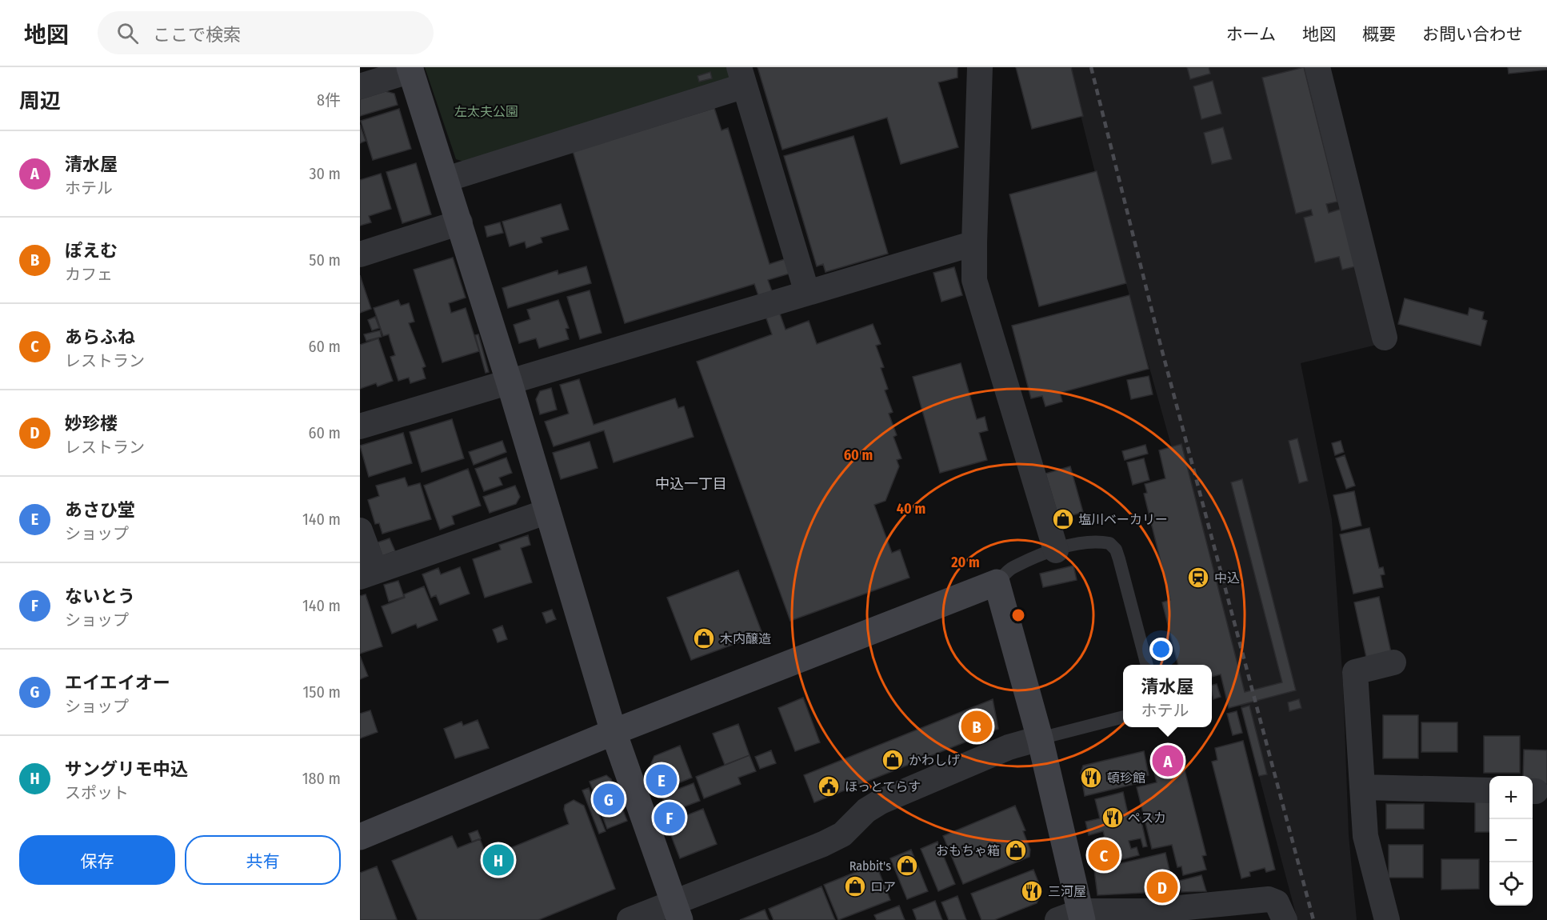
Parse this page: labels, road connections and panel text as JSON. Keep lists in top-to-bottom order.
{
  "districts": ["中込一丁目"],
  "parks": ["左太夫公園"],
  "places": {
    "shop": [
      "塩川ベーカリー",
      "木内醸造",
      "かわしげ",
      "おもちゃ箱",
      "Rabbit's",
      "ロア"
    ],
    "station": ["中込"],
    "restaurant": ["頓珍館", "ペスカ", "三河屋"],
    "public building": ["ほっとてらす"]
  },
  "page": {
    "header": "地図",
    "search": "ここで検索",
    "nav": [
      "ホーム",
      "地図",
      "概要",
      "お問い合わせ"
    ],
    "heading": ["周辺", "8件"],
    "list": [
      {
        "mark": "A",
        "name": "清水屋",
        "note": "ホテル",
        "value": "30 m"
      },
      {
        "mark": "B",
        "name": "ぽえむ",
        "note": "カフェ",
        "value": "50 m"
      },
      {
        "mark": "C",
        "name": "あらふね",
        "note": "レストラン",
        "value": "60 m"
      },
      {
        "mark": "D",
        "name": "妙珍楼",
        "note": "レストラン",
        "value": "60 m"
      },
      {
        "mark": "E",
        "name": "あさひ堂",
        "note": "ショップ",
        "value": "140 m"
      },
      {
        "mark": "F",
        "name": "ないとう",
        "note": "ショップ",
        "value": "140 m"
      },
      {
        "mark": "G",
        "name": "エイエイオー",
        "note": "ショップ",
        "value": "150 m"
      },
      {
        "mark": "H",
        "name": "サングリモ中込",
        "note": "スポット",
        "value": "180 m"
      }
    ],
    "popup": ["清水屋", "ホテル"],
    "pins": [
      "B",
      "A",
      "E",
      "G",
      "F",
      "C",
      "H",
      "D"
    ],
    "map_buttons": ["+", "−"],
    "buttons": ["保存", "共有"]
  },
  "rings": ["60 m", "40 m", "20 m"]
}
